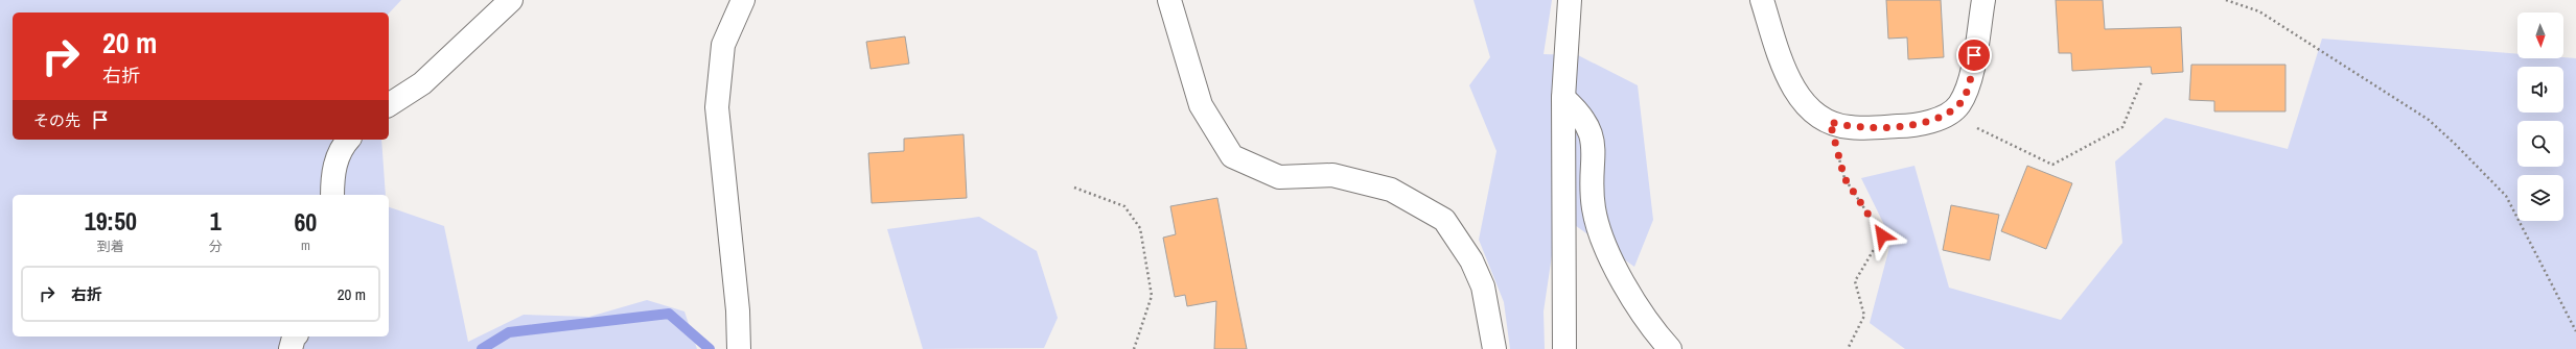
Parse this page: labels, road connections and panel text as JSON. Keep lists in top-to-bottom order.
{
  "north": "bottom",
  "page": {
    "turn": ["20 m", "右折"],
    "then": "その先",
    "eta": [
      "19:50",
      "到着",
      "1",
      "分",
      "60",
      "m"
    ],
    "list": [
      {
        "name": "右折",
        "value": "20 m"
      }
    ]
  }
}
